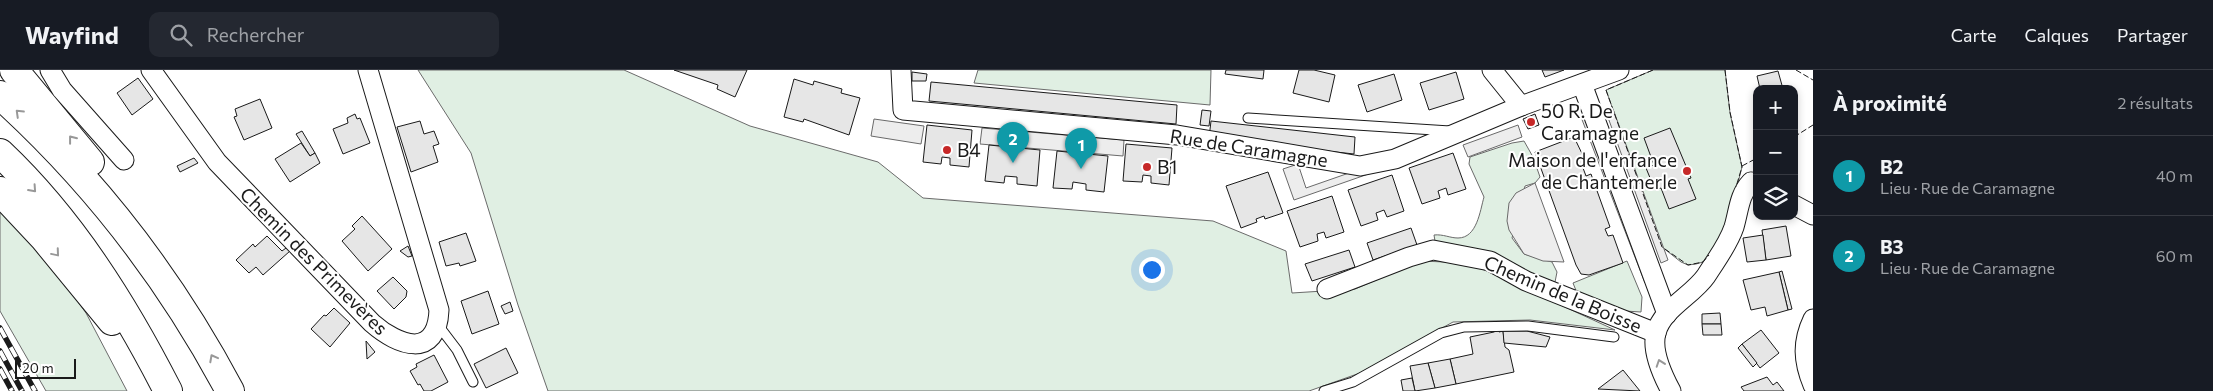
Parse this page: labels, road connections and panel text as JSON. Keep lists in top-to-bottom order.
{
  "streets": {
    "street": ["Rue de Caramagne", "Chemin des Primevères", "Chemin de la Boisse"]
  },
  "places": [
    "50 R. De Caramagne",
    "B4",
    "B1",
    "Maison de l'enfance de Chantemerle"
  ],
  "scale_bar": "20 m",
  "page": {
    "header": "Wayfind",
    "search": "Rechercher",
    "nav": ["Carte", "Calques", "Partager"],
    "heading": ["À proximité", "2 résultats"],
    "map_buttons": ["+", "−"],
    "pins": ["2", "1"],
    "list": [
      {
        "mark": "1",
        "name": "B2",
        "note": "Lieu · Rue de Caramagne",
        "value": "40 m"
      },
      {
        "mark": "2",
        "name": "B3",
        "note": "Lieu · Rue de Caramagne",
        "value": "60 m"
      }
    ],
    "scale": "20 m"
  }
}
